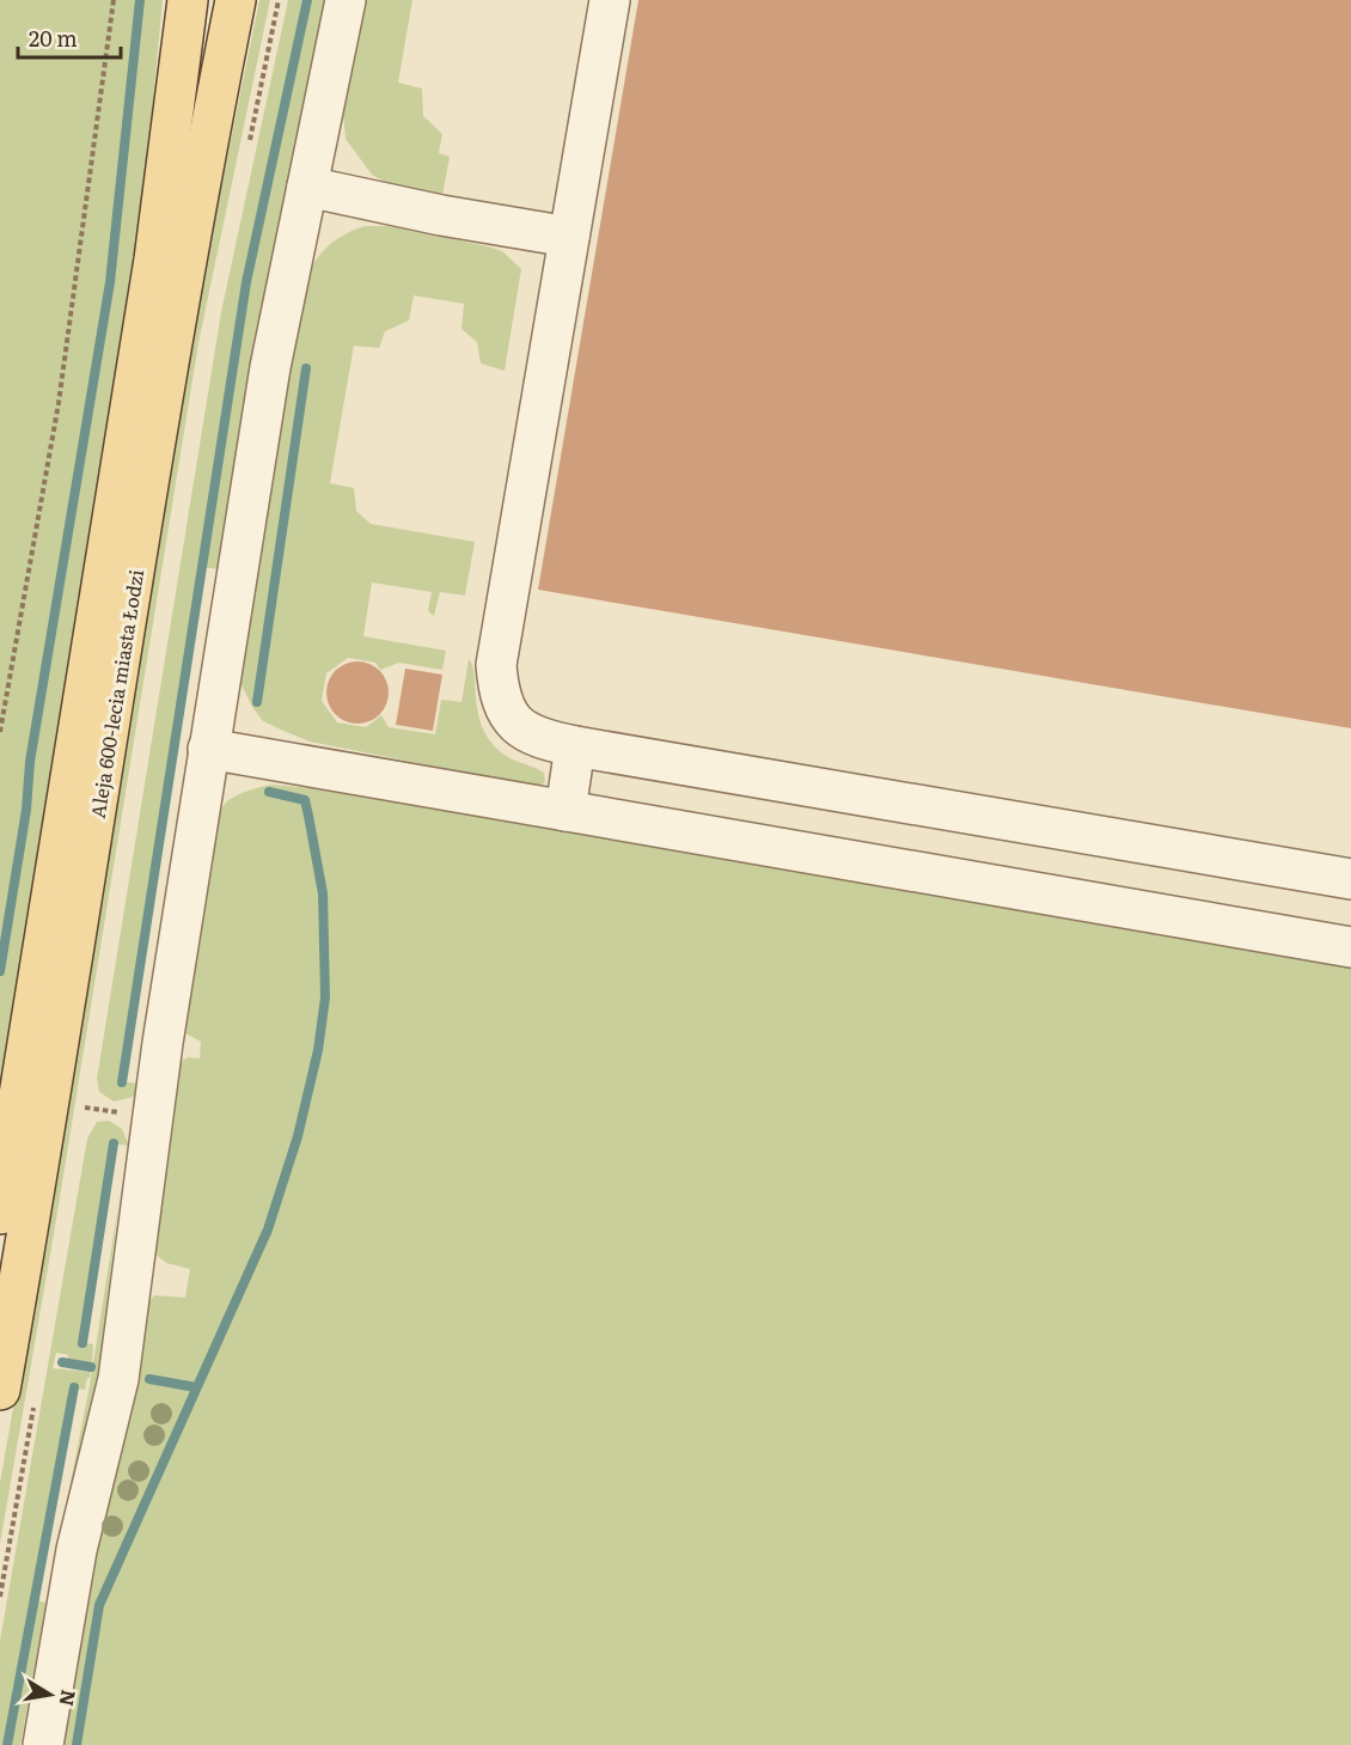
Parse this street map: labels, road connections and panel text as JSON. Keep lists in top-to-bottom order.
{
  "streets": {
    "main road": ["Aleja 600-lecia miasta Łodzi"]
  },
  "scale_bar": "20 m",
  "north": "right"
}
